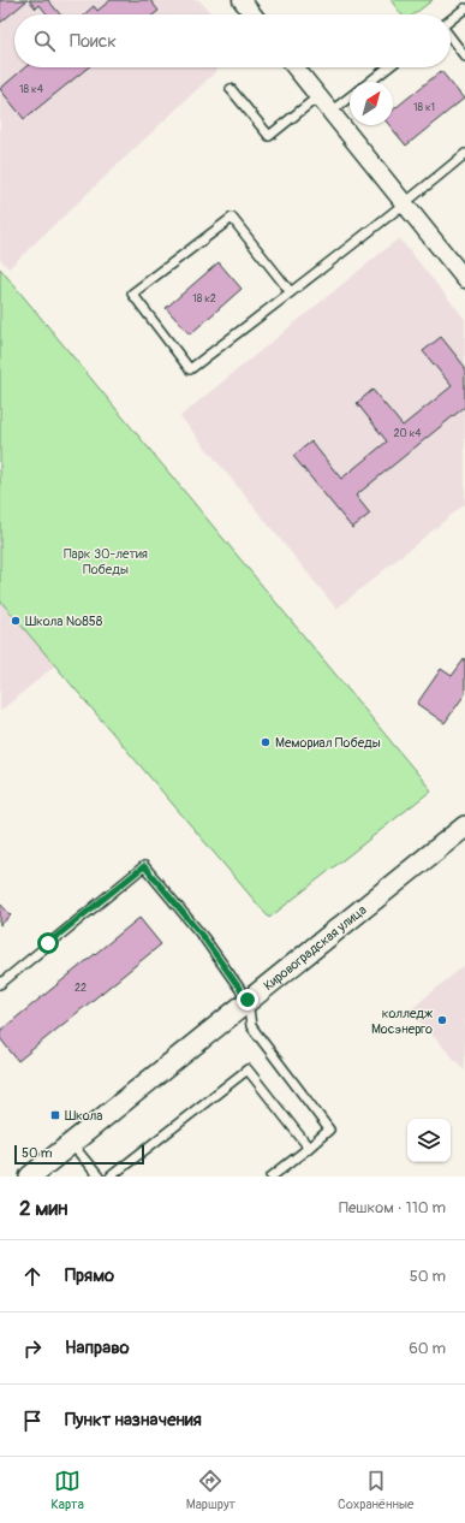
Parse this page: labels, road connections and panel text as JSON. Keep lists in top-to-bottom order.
{
  "streets": {
    "street": ["Кировоградская улица"]
  },
  "parks": ["Парк 30-летия Победы"],
  "places": {
    "other": ["Школа №858", "Мемориал Победы", "колледж Мосэнерго"],
    "transit": ["Школа"]
  },
  "house_numbers": [
    "18 к4",
    "18 к1",
    "18 к2",
    "20 к4",
    "22"
  ],
  "scale_bar": "50 m",
  "north": "top right",
  "page": {
    "search": "Поиск",
    "scale": "50 m",
    "heading": ["2 мин", "Пешком · 110 m"],
    "list": [
      ["Прямо", "50 m"],
      ["Направо", "60 m"],
      "Пункт назначения"
    ],
    "nav": ["Карта", "Маршрут", "Сохранённые"]
  }
}
